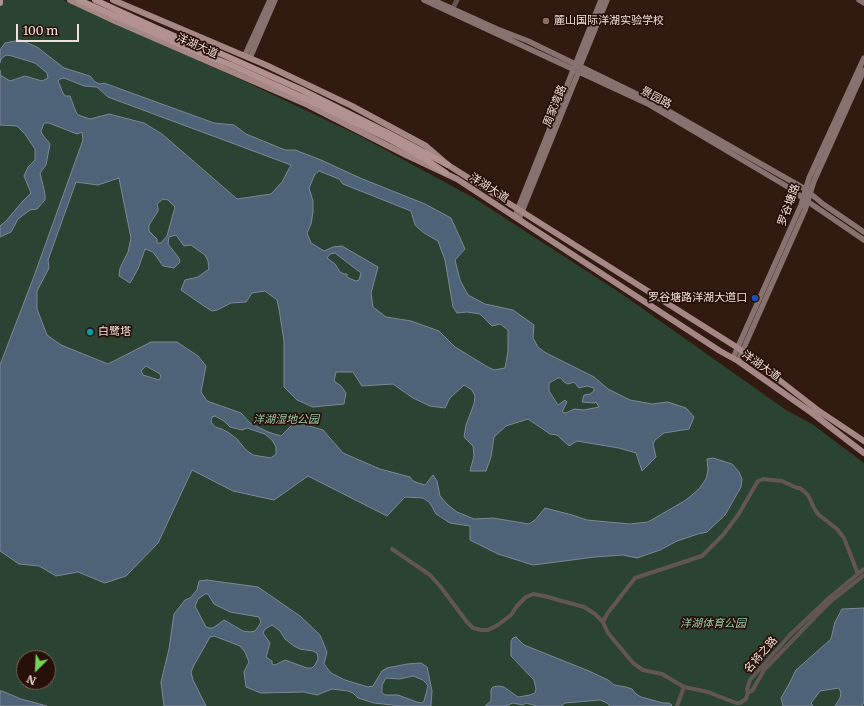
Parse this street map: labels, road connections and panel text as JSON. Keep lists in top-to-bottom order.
{
  "streets": {
    "main road": [
      "洋湖大道",
      "景园路",
      "周家湾路",
      "罗谷塘路"
    ],
    "street": ["名将之路"]
  },
  "crossings": [
    ["洋湖大道", "周家湾路"],
    ["洋湖大道", "罗谷塘路"],
    ["景园路", "周家湾路"],
    ["景园路", "罗谷塘路"]
  ],
  "parks": ["洋湖湿地公园", "洋湖体育公园"],
  "places": ["麓山国际洋湖实验学校", "罗谷塘路洋湖大道口", "白鹭塔"],
  "scale_bar": "100 m",
  "north": "bottom left"
}
